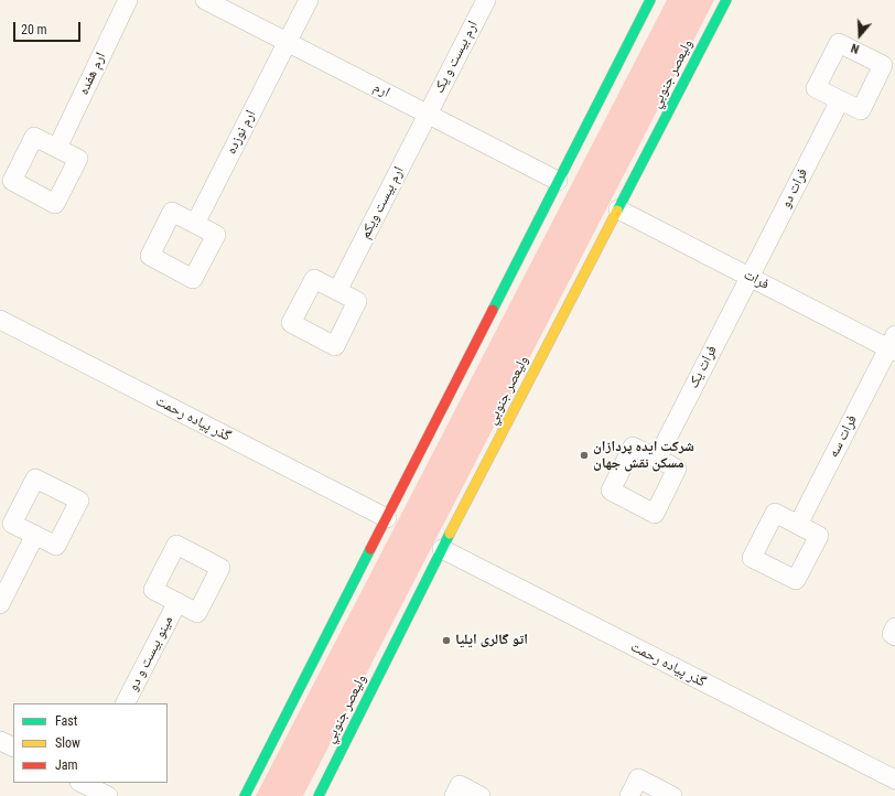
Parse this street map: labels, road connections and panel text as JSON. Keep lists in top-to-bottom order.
{
  "streets": {
    "main road": ["وليعصر جنوبي"],
    "street": [
      "ارم بیست و یک",
      "ارم هفده",
      "ارم",
      "ارم نوزده",
      "فرات دو",
      "ارم بیست ویکم",
      "فرات",
      "فرات یک",
      "گذر پیاده رحمت",
      "فرات سه",
      "مینو بیست و دو"
    ]
  },
  "crossings": [
    ["ارم بیست و یک", "ارم"],
    ["ارم بیست و یک", "ارم بیست ویکم"],
    ["وليعصر جنوبي", "فرات"],
    ["وليعصر جنوبي", "گذر پیاده رحمت"],
    ["ارم", "ارم نوزده"],
    ["ارم", "ارم بیست ویکم"],
    ["فرات دو", "فرات"],
    ["فرات دو", "فرات یک"],
    ["فرات", "فرات یک"],
    ["فرات", "فرات سه"]
  ],
  "places": ["شرکت ایده پردازان مسکن نقش جهان", "اتو گالری ایلیا"],
  "legend": ["Fast", "Slow", "Jam"],
  "scale_bar": "20 m",
  "north": "bottom"
}
